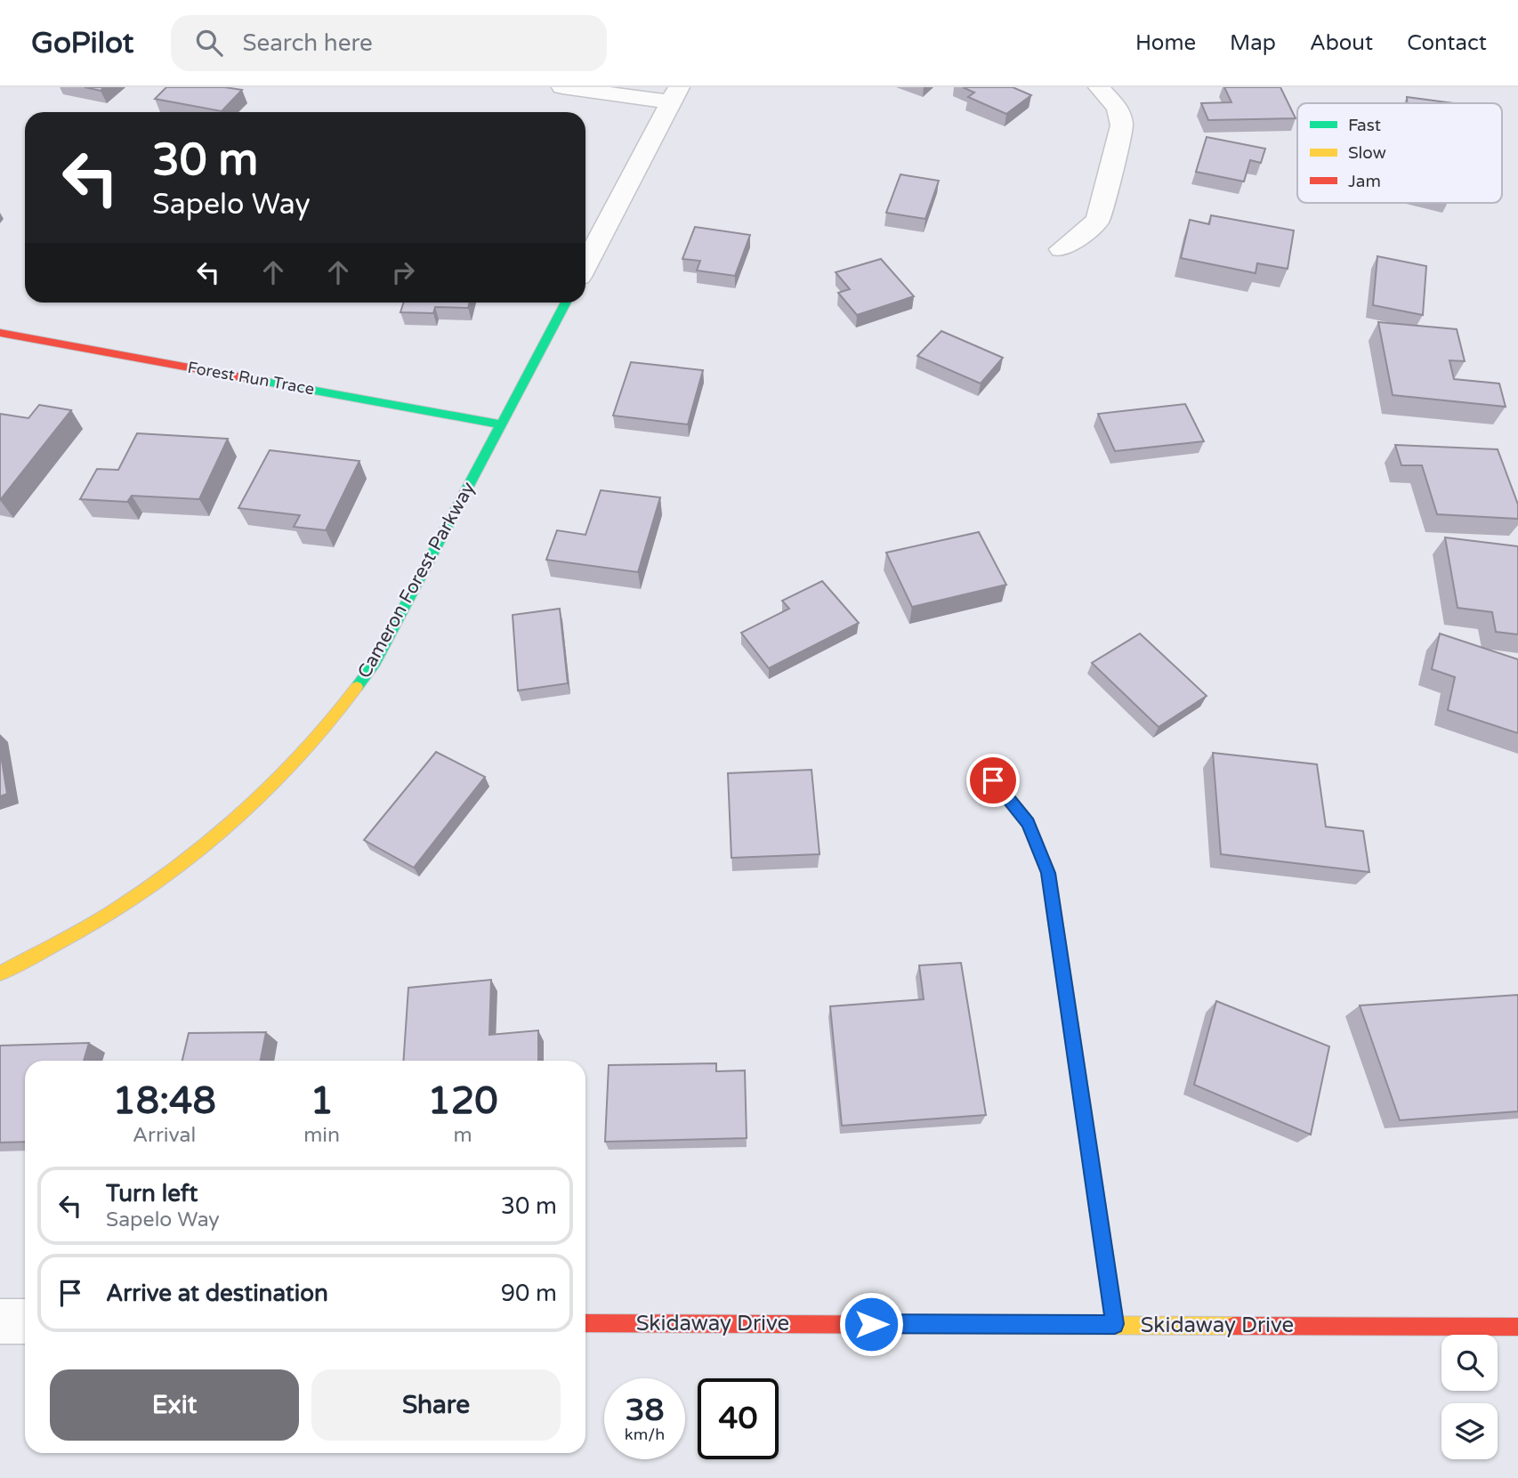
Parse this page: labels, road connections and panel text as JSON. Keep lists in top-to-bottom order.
{
  "streets": {
    "street": ["Forest Run Trace", "Cameron Forest Parkway", "Skidaway Drive"]
  },
  "crossings": [
    ["Forest Run Trace", "Cameron Forest Parkway"]
  ],
  "legend": ["Fast", "Slow", "Jam"],
  "page": {
    "header": "GoPilot",
    "search": "Search here",
    "nav": [
      "Home",
      "Map",
      "About",
      "Contact"
    ],
    "turn": ["30 m", "Sapelo Way"],
    "eta": [
      "18:48",
      "Arrival",
      "1",
      "min",
      "120",
      "m"
    ],
    "list": [
      {
        "name": "Turn left",
        "note": "Sapelo Way",
        "value": "30 m"
      },
      {
        "name": "Arrive at destination",
        "value": "90 m"
      }
    ],
    "buttons": ["Exit", "Share"],
    "speed": "38 km/h",
    "limit": "40"
  }
}
